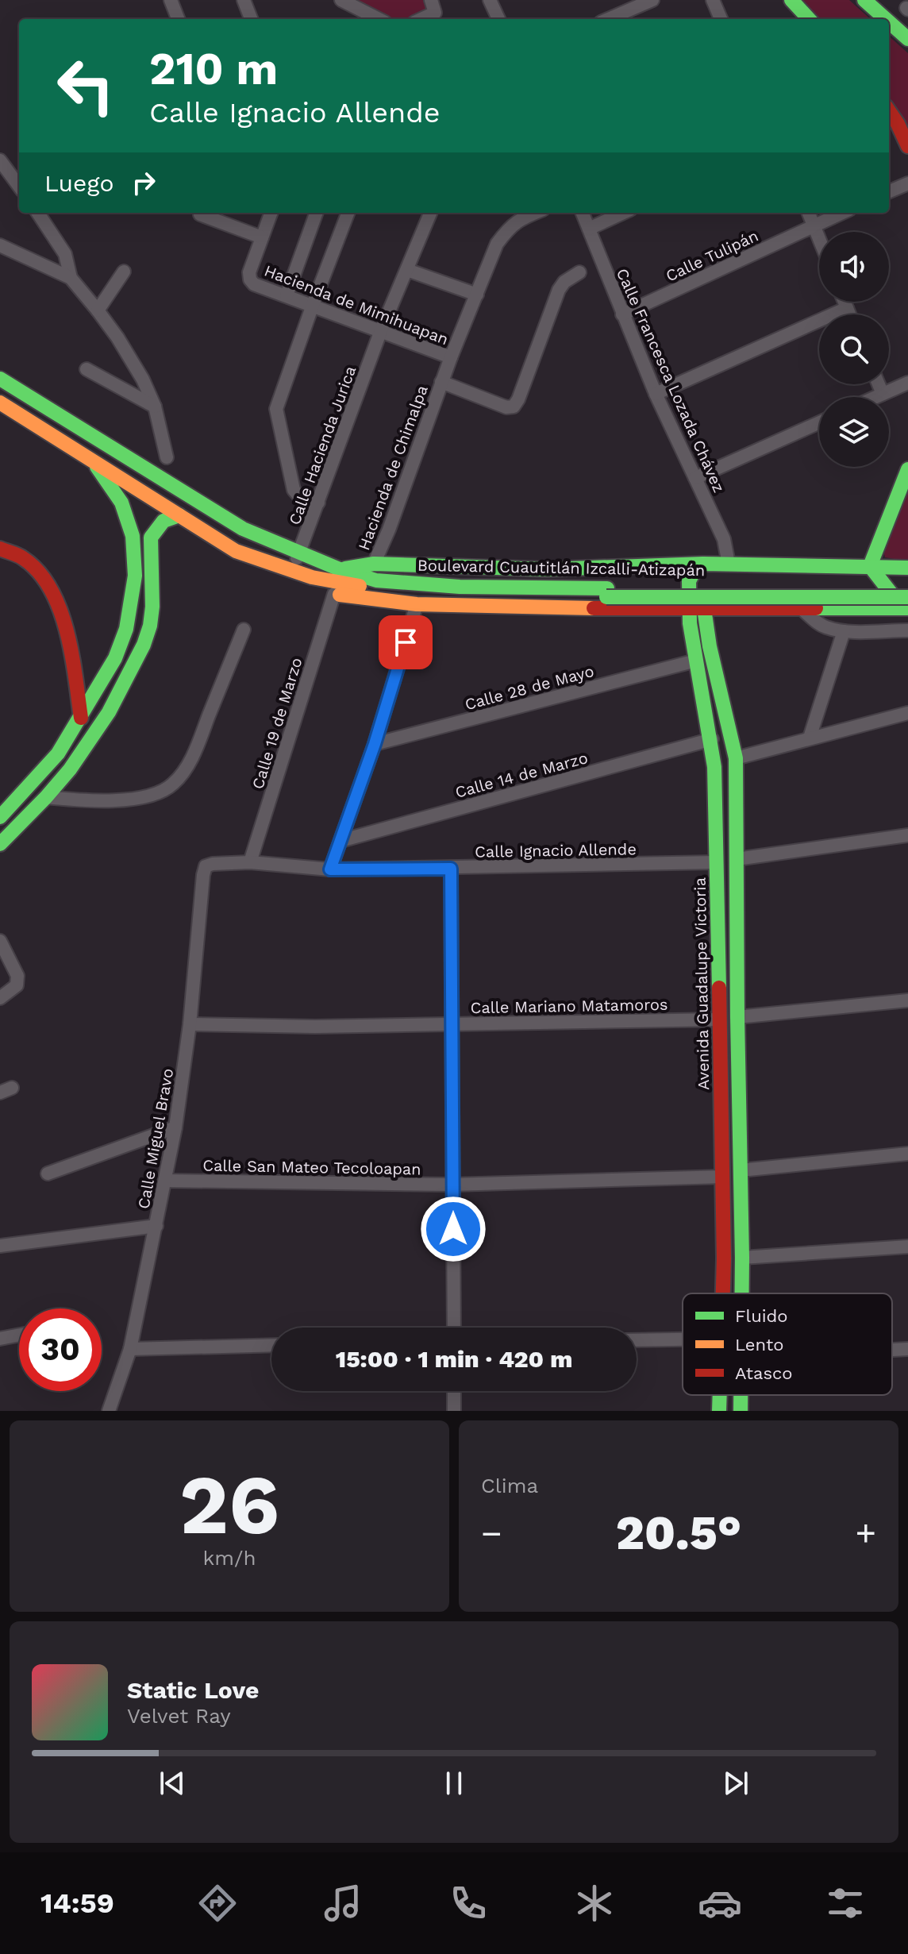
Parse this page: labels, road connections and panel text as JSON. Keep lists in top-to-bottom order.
{
  "streets": {
    "main road": ["Boulevard Cuautitlán Izcalli-Atizapán", "Avenida Guadalupe Victoria"],
    "street": [
      "Calle Tulipán",
      "Hacienda de Mimihuapan",
      "Calle Francesca Lozada Chávez",
      "Calle Hacienda Jurica",
      "Hacienda de Chimalpa",
      "Calle 28 de Mayo",
      "Calle 19 de Marzo",
      "Calle 14 de Marzo",
      "Calle Ignacio Allende",
      "Calle Mariano Matamoros",
      "Calle Miguel Bravo",
      "Calle San Mateo Tecoloapan"
    ]
  },
  "crossings": [
    ["Calle Tulipán", "Calle Francesca Lozada Chávez"],
    ["Hacienda de Mimihuapan", "Calle Hacienda Jurica"],
    ["Hacienda de Mimihuapan", "Hacienda de Chimalpa"],
    ["Calle Hacienda Jurica", "Boulevard Cuautitlán Izcalli-Atizapán"],
    ["Calle 28 de Mayo", "Avenida Guadalupe Victoria"],
    ["Calle 19 de Marzo", "Calle Ignacio Allende"],
    ["Calle 14 de Marzo", "Avenida Guadalupe Victoria"],
    ["Calle Ignacio Allende", "Avenida Guadalupe Victoria"],
    ["Calle Ignacio Allende", "Calle Miguel Bravo"],
    ["Avenida Guadalupe Victoria", "Calle Mariano Matamoros"],
    ["Avenida Guadalupe Victoria", "Calle San Mateo Tecoloapan"],
    ["Calle Mariano Matamoros", "Calle Miguel Bravo"],
    ["Calle Miguel Bravo", "Calle San Mateo Tecoloapan"]
  ],
  "legend": ["Fluido", "Lento", "Atasco"],
  "page": {
    "turn": ["210 m", "Calle Ignacio Allende"],
    "then": "Luego",
    "limit": "30",
    "trip": "15:00 · 1 min · 420 m",
    "tile": [
      ["26", "km/h"],
      "Clima"
    ],
    "heat": ["−", "20.5°", "+"],
    "song": ["Static Love", "Velvet Ray"],
    "tabs": "14:59"
  }
}
